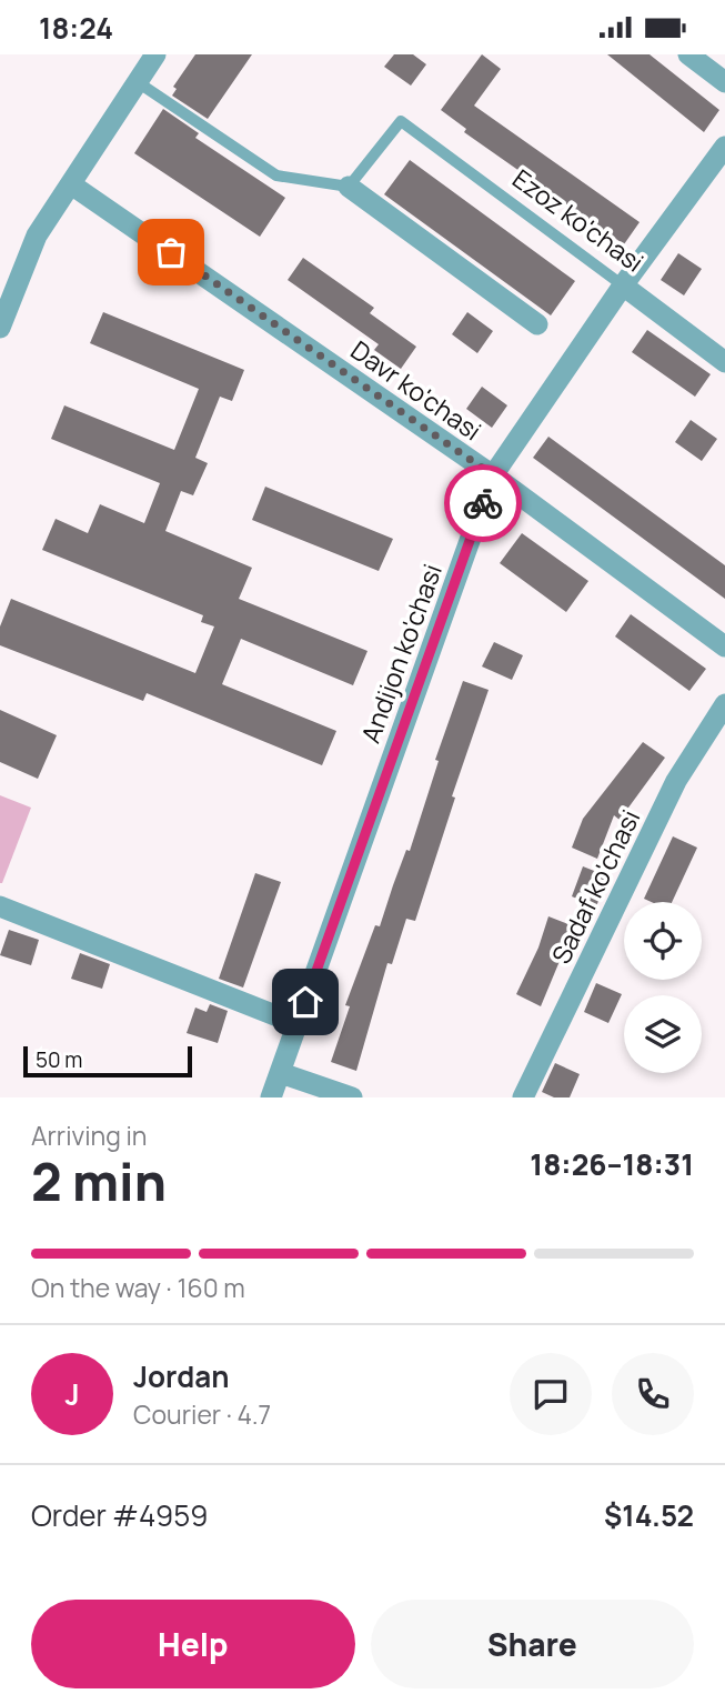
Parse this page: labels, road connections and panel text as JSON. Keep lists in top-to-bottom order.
{
  "streets": {
    "street": [
      "Ezoz ko'chasi",
      "Davr ko'chasi",
      "Andijon ko'chasi",
      "Sadaf ko'chasi"
    ]
  },
  "crossings": [
    ["Ezoz ko'chasi", "Andijon ko'chasi"],
    ["Davr ko'chasi", "Andijon ko'chasi"]
  ],
  "scale_bar": "50 m",
  "page": {
    "status": "18:24",
    "scale": "50 m",
    "heading": ["2 min", "Arriving in", "18:26–18:31"],
    "panel": [
      "Jordan",
      "Courier · 4.7",
      "Order #4959",
      "$14.52"
    ],
    "bar": "On the way · 160 m",
    "round": "J",
    "buttons": ["Help", "Share"]
  }
}
